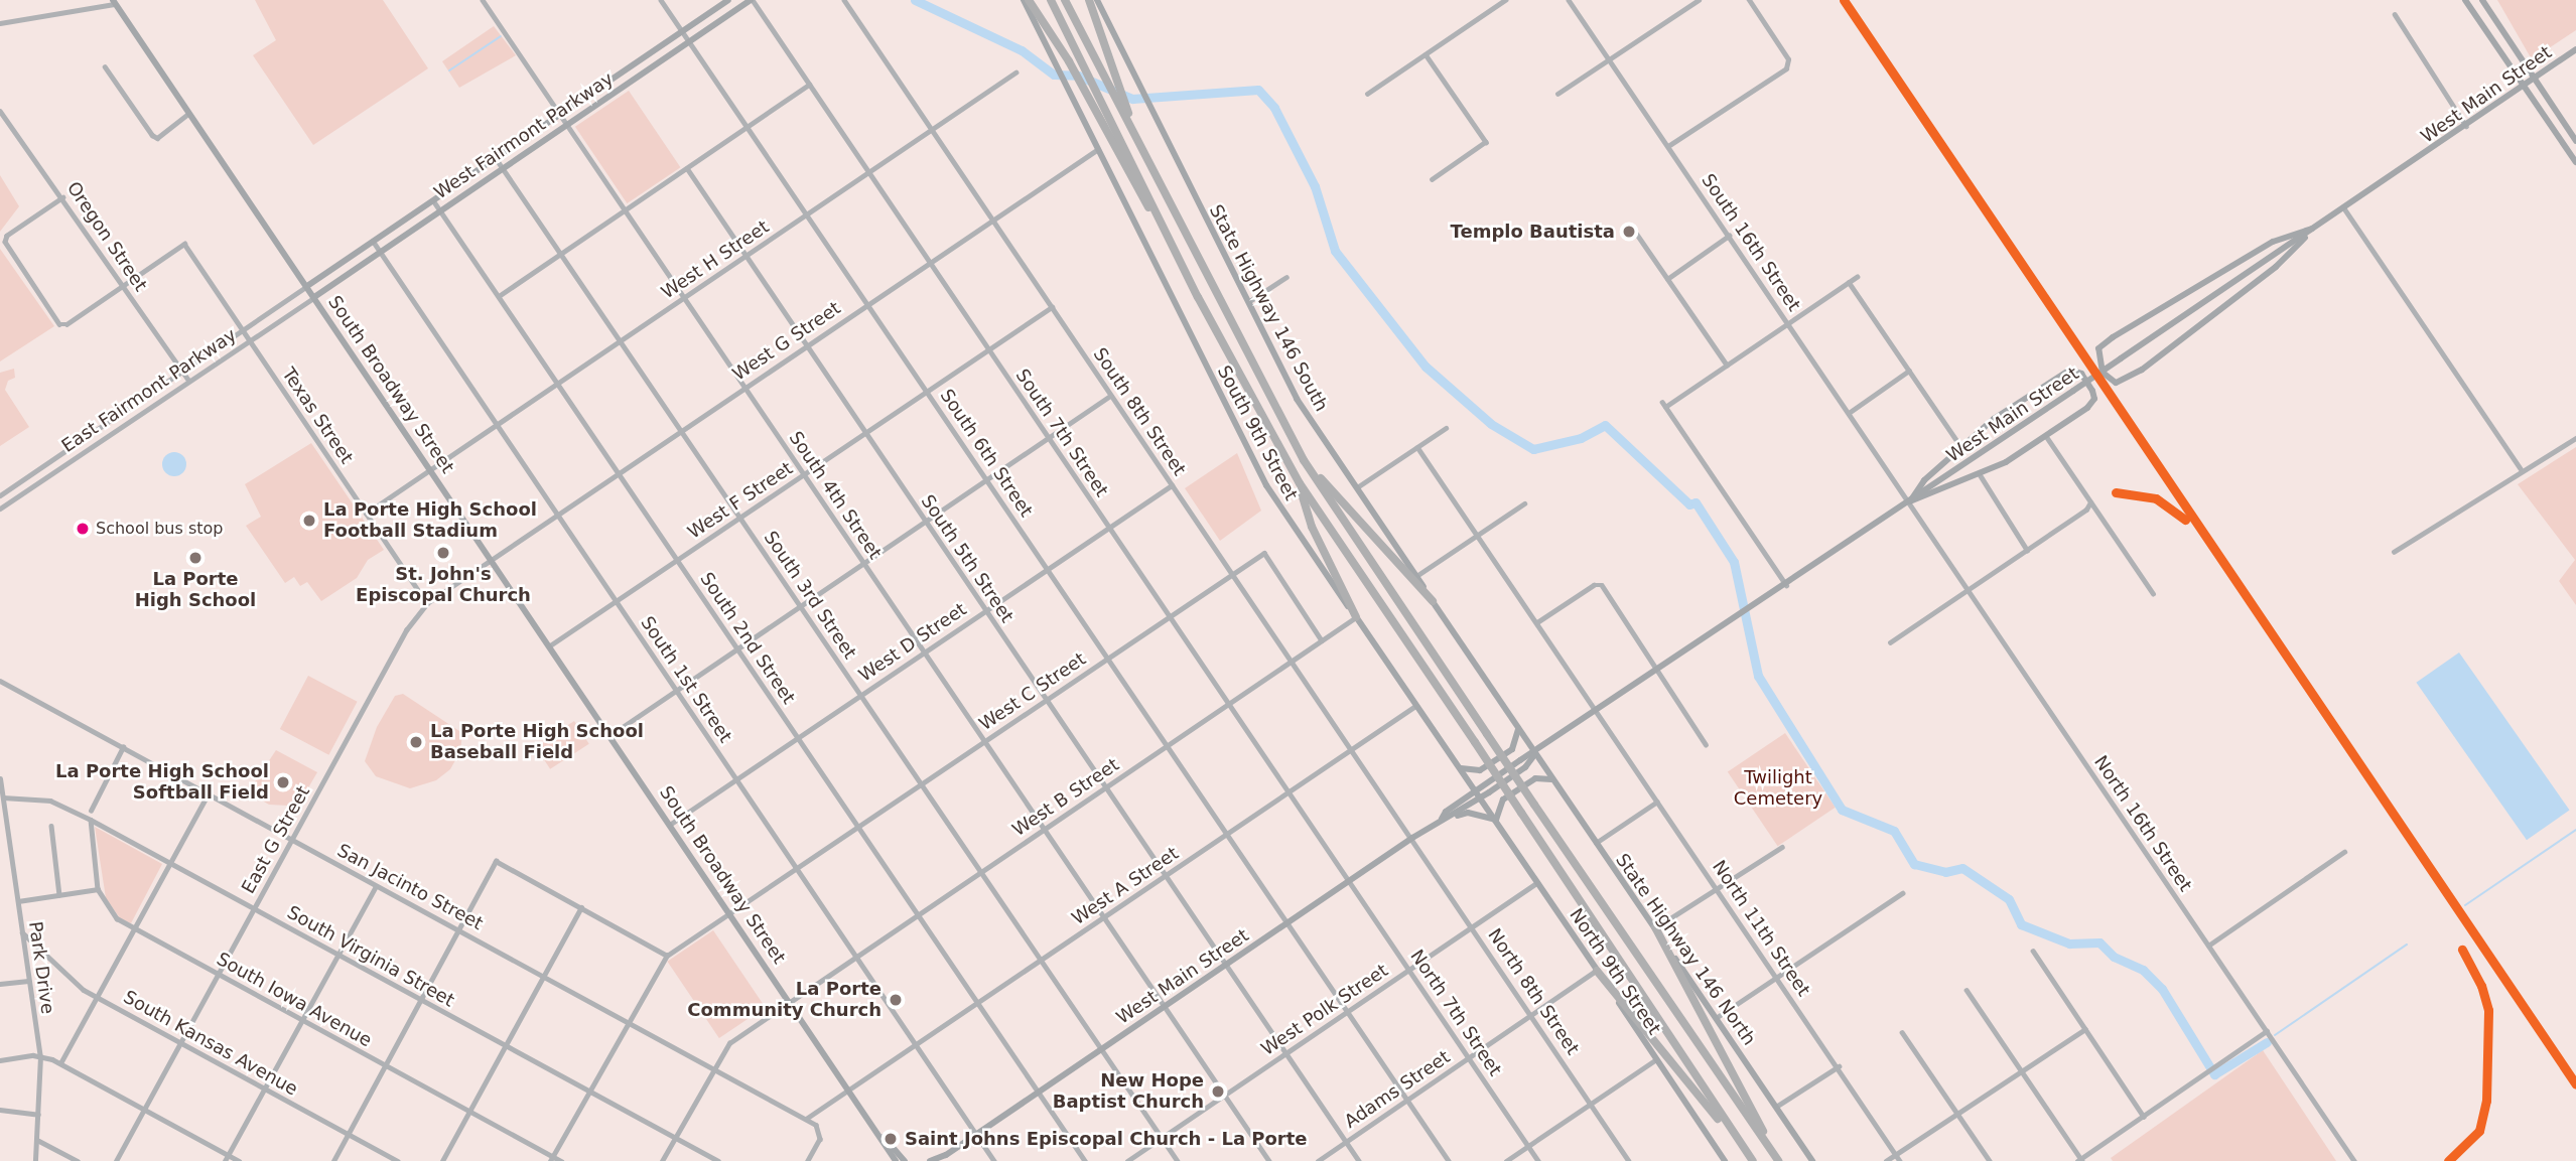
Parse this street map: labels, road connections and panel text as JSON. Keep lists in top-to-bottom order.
{
  "streets": {
    "main road": [
      "West Main Street",
      "West Fairmont Parkway",
      "State Highway 146 South",
      "South Broadway Street",
      "South 9th Street",
      "State Highway 146 North",
      "North 9th Street"
    ],
    "street": [
      "Oregon Street",
      "South 16th Street",
      "West H Street",
      "West G Street",
      "East Fairmont Parkway",
      "South 8th Street",
      "Texas Street",
      "South 7th Street",
      "South 6th Street",
      "South 4th Street",
      "West F Street",
      "South 5th Street",
      "South 3rd Street",
      "South 2nd Street",
      "West D Street",
      "South 1st Street",
      "West C Street",
      "West B Street",
      "North 16th Street",
      "East G Street",
      "West A Street",
      "San Jacinto Street",
      "North 11th Street",
      "South Virginia Street",
      "Park Drive",
      "North 8th Street",
      "South Iowa Avenue",
      "West Polk Street",
      "North 7th Street",
      "South Kansas Avenue",
      "Adams Street"
    ]
  },
  "crossings": [
    ["West Main Street", "South 16th Street"],
    ["West Main Street", "State Highway 146 South"],
    ["West Main Street", "South 8th Street"],
    ["West Main Street", "South 7th Street"],
    ["West Main Street", "South 9th Street"],
    ["West Main Street", "South 6th Street"],
    ["West Main Street", "South 4th Street"],
    ["West Main Street", "South 5th Street"],
    ["West Main Street", "South 3rd Street"],
    ["West Main Street", "South 2nd Street"],
    ["West Main Street", "South 1st Street"],
    ["West Main Street", "North 16th Street"],
    ["West Main Street", "North 11th Street"],
    ["West Main Street", "State Highway 146 North"],
    ["West Main Street", "North 9th Street"],
    ["West Main Street", "North 8th Street"],
    ["West Main Street", "North 7th Street"],
    ["West Fairmont Parkway", "South Broadway Street"],
    ["West Fairmont Parkway", "East Fairmont Parkway"],
    ["West Fairmont Parkway", "South 7th Street"],
    ["West Fairmont Parkway", "South 6th Street"],
    ["West Fairmont Parkway", "South 4th Street"],
    ["West Fairmont Parkway", "South 3rd Street"],
    ["West Fairmont Parkway", "South 2nd Street"],
    ["West Fairmont Parkway", "South 1st Street"],
    ["Oregon Street", "East Fairmont Parkway"],
    ["Oregon Street", "Texas Street"],
    ["South 16th Street", "North 16th Street"],
    ["West H Street", "South Broadway Street"],
    ["West H Street", "South 8th Street"],
    ["West H Street", "Texas Street"],
    ["West H Street", "South 7th Street"],
    ["West H Street", "South 6th Street"],
    ["West H Street", "South 4th Street"],
    ["West H Street", "South 5th Street"],
    ["West H Street", "South 3rd Street"],
    ["West H Street", "South 2nd Street"],
    ["West H Street", "South 1st Street"],
    ["State Highway 146 South", "State Highway 146 North"],
    ["West G Street", "South Broadway Street"],
    ["West G Street", "South 8th Street"],
    ["West G Street", "South 7th Street"],
    ["West G Street", "South 9th Street"],
    ["West G Street", "South 6th Street"],
    ["West G Street", "South 4th Street"],
    ["West G Street", "South 5th Street"],
    ["West G Street", "South 3rd Street"],
    ["West G Street", "South 2nd Street"],
    ["West G Street", "South 1st Street"],
    ["West G Street", "East G Street"],
    ["South Broadway Street", "East Fairmont Parkway"],
    ["South Broadway Street", "West F Street"],
    ["South Broadway Street", "West D Street"],
    ["South Broadway Street", "West C Street"],
    ["South Broadway Street", "West B Street"],
    ["South Broadway Street", "East G Street"],
    ["South Broadway Street", "West A Street"],
    ["East Fairmont Parkway", "Texas Street"],
    ["South 8th Street", "West F Street"],
    ["South 8th Street", "West D Street"],
    ["South 8th Street", "West C Street"],
    ["South 8th Street", "West B Street"],
    ["South 8th Street", "West A Street"],
    ["South 8th Street", "North 8th Street"],
    ["Texas Street", "East G Street"],
    ["South 7th Street", "West F Street"],
    ["South 7th Street", "West D Street"],
    ["South 7th Street", "West C Street"],
    ["South 7th Street", "West B Street"],
    ["South 7th Street", "West A Street"],
    ["South 7th Street", "North 7th Street"],
    ["South 9th Street", "West B Street"],
    ["South 9th Street", "West A Street"],
    ["South 9th Street", "North 9th Street"],
    ["South 6th Street", "West F Street"],
    ["South 6th Street", "West D Street"],
    ["South 6th Street", "West C Street"],
    ["South 6th Street", "West B Street"],
    ["South 6th Street", "West A Street"],
    ["South 6th Street", "West Polk Street"],
    ["South 6th Street", "Adams Street"],
    ["South 4th Street", "West F Street"],
    ["South 4th Street", "West D Street"],
    ["South 4th Street", "West C Street"],
    ["South 4th Street", "West B Street"],
    ["South 4th Street", "West A Street"],
    ["South 4th Street", "West Polk Street"],
    ["West F Street", "South 5th Street"],
    ["West F Street", "South 3rd Street"],
    ["West F Street", "South 2nd Street"],
    ["West F Street", "South 1st Street"],
    ["South 5th Street", "West D Street"],
    ["South 5th Street", "West C Street"],
    ["South 5th Street", "West B Street"],
    ["South 5th Street", "West A Street"],
    ["South 5th Street", "West Polk Street"],
    ["South 5th Street", "Adams Street"],
    ["South 3rd Street", "West D Street"],
    ["South 3rd Street", "West C Street"],
    ["South 3rd Street", "West B Street"],
    ["South 3rd Street", "West A Street"],
    ["South 3rd Street", "West Polk Street"],
    ["South 2nd Street", "West D Street"],
    ["South 2nd Street", "West C Street"],
    ["South 2nd Street", "West B Street"],
    ["South 2nd Street", "West A Street"],
    ["West D Street", "South 1st Street"],
    ["South 1st Street", "West C Street"],
    ["South 1st Street", "West B Street"],
    ["South 1st Street", "West A Street"],
    ["West C Street", "West B Street"],
    ["West B Street", "San Jacinto Street"],
    ["West B Street", "South Virginia Street"],
    ["East G Street", "San Jacinto Street"],
    ["East G Street", "South Virginia Street"],
    ["East G Street", "South Iowa Avenue"],
    ["East G Street", "South Kansas Avenue"],
    ["West A Street", "San Jacinto Street"],
    ["South Virginia Street", "Park Drive"],
    ["Park Drive", "South Kansas Avenue"],
    ["North 9th Street", "West Polk Street"],
    ["North 9th Street", "Adams Street"],
    ["North 8th Street", "West Polk Street"],
    ["North 8th Street", "Adams Street"],
    ["West Polk Street", "North 7th Street"],
    ["North 7th Street", "Adams Street"]
  ],
  "parks": ["Twilight Cemetery"],
  "places": [
    "Templo Bautista",
    "La Porte High School Football Stadium",
    "School bus stop",
    "St. John's Episcopal Church",
    "La Porte High School",
    "La Porte High School Baseball Field",
    "La Porte High School Softball Field",
    "La Porte Community Church",
    "New Hope Baptist Church",
    "Saint Johns Episcopal Church - La Porte"
  ]
}
